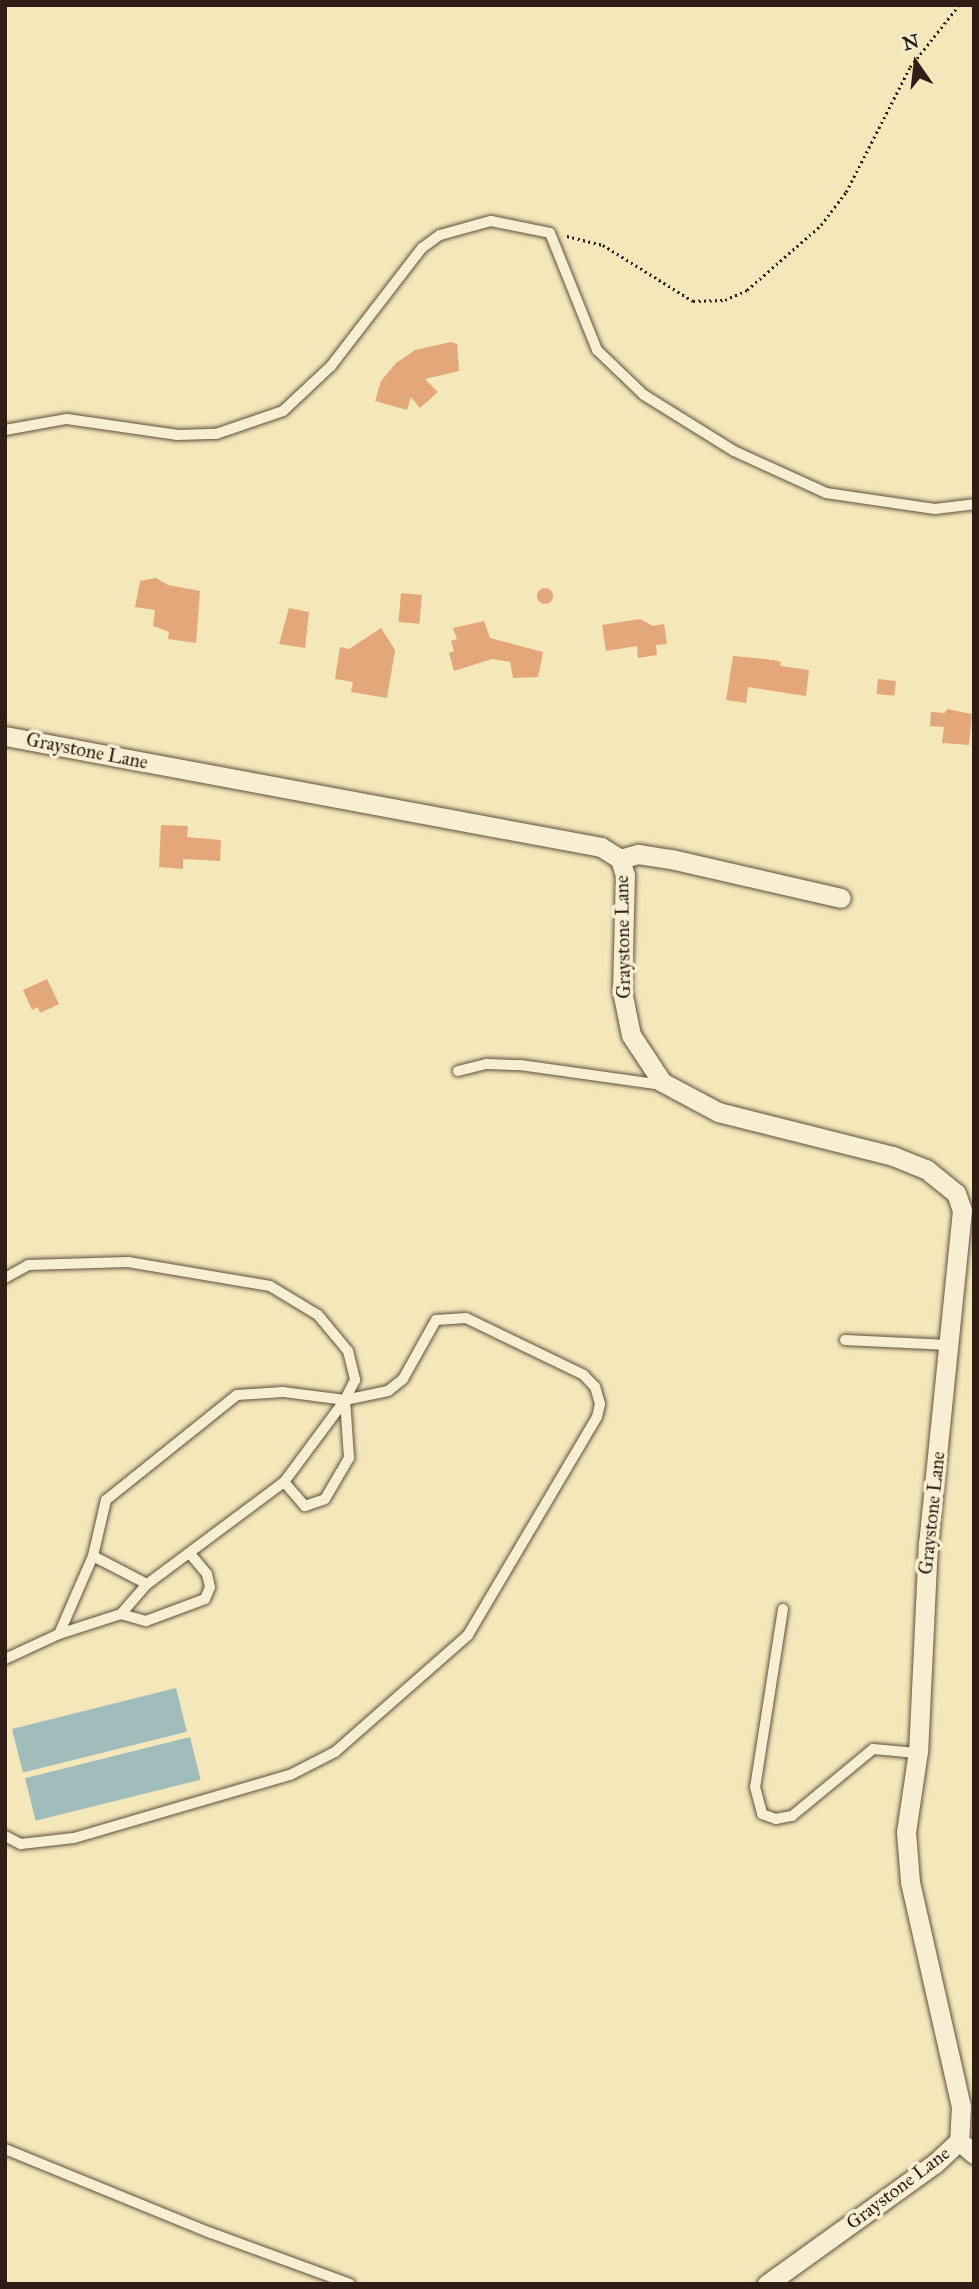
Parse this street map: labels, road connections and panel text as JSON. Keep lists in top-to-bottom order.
{
  "streets": {
    "street": ["Graystone Lane"]
  },
  "north": "top"
}
